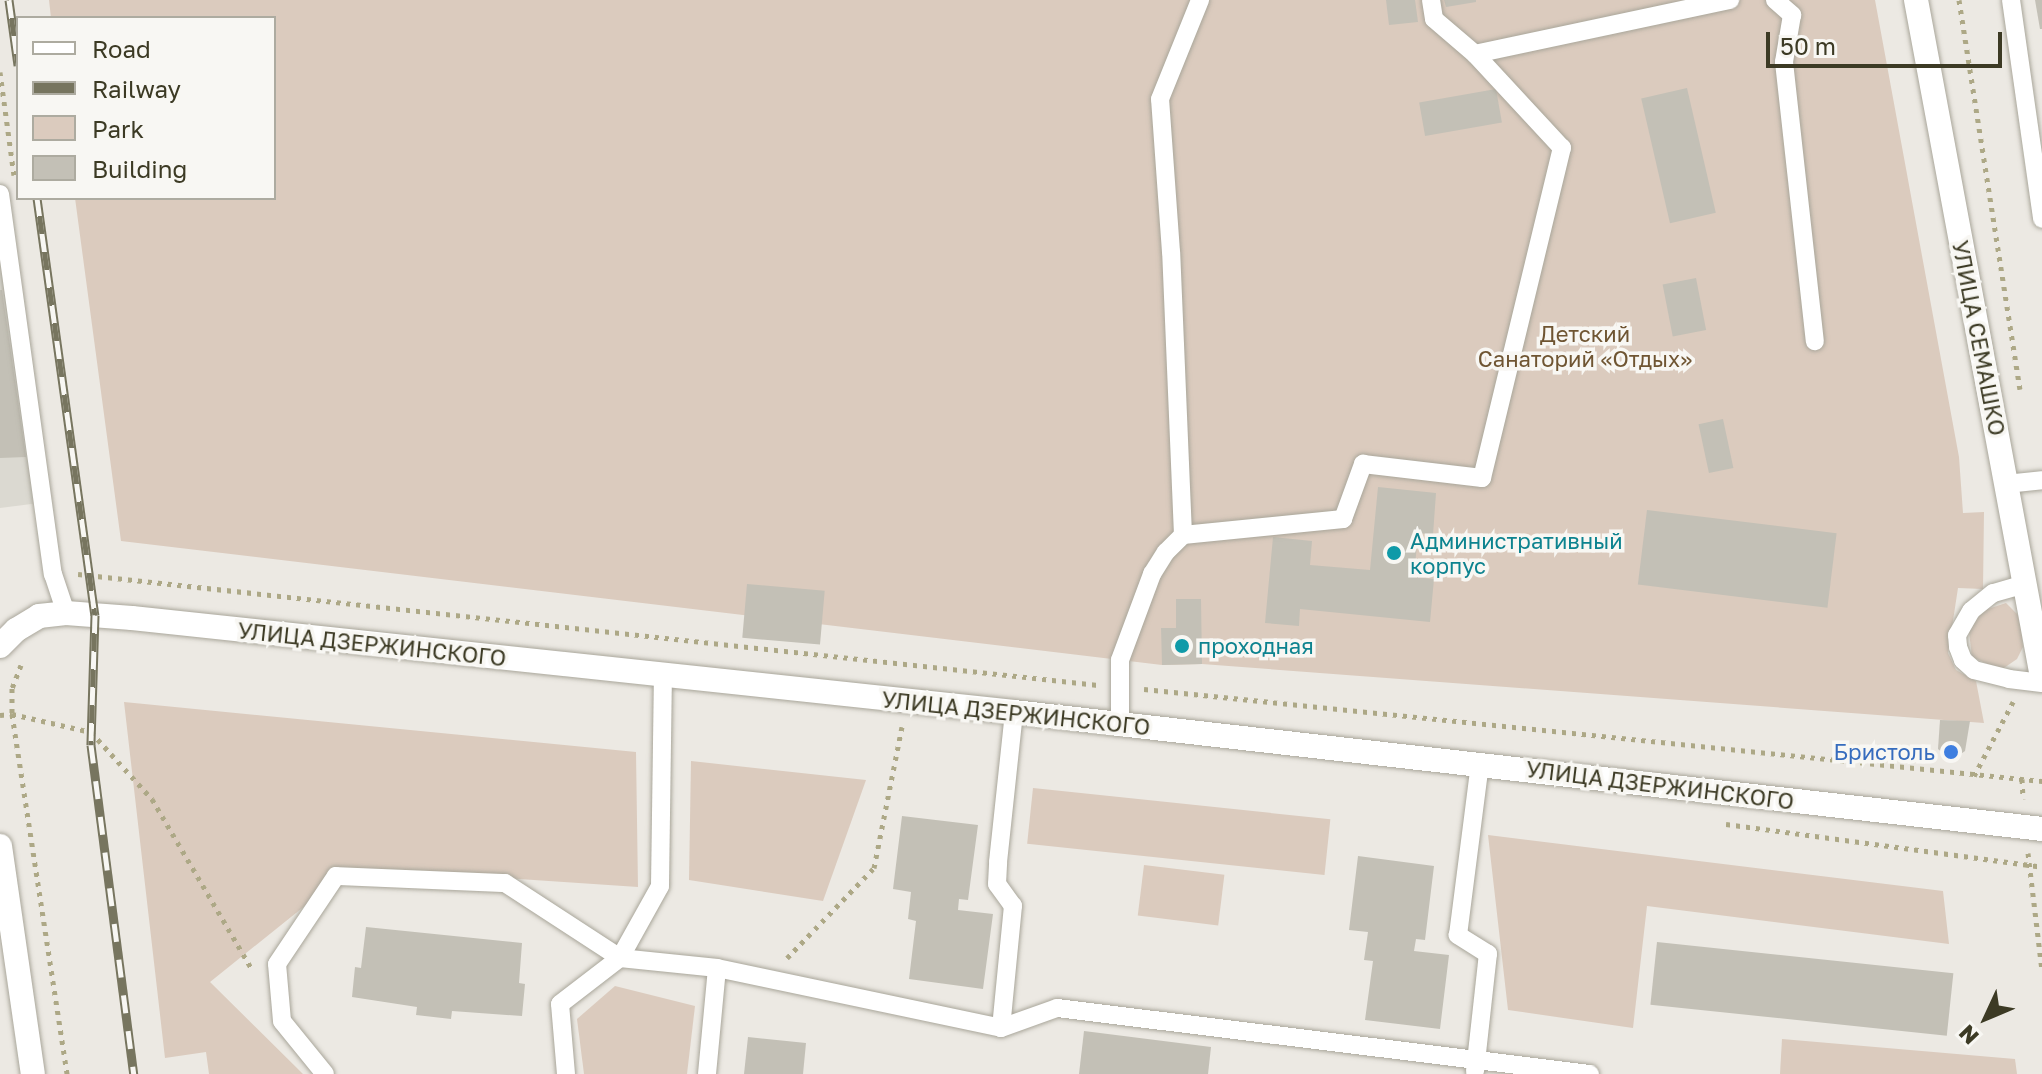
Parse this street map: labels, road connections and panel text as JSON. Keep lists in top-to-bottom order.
{
  "streets": {
    "main road": ["УЛИЦА СЕМАШКО", "УЛИЦА ДЗЕРЖИНСКОГО"]
  },
  "parks": ["Детский Санаторий «Отдых»"],
  "places": ["Административный корпус", "проходная", "Бристоль"],
  "legend": [
    "Road",
    "Railway",
    "Park",
    "Building"
  ],
  "scale_bar": "50 m",
  "north": "bottom left"
}
